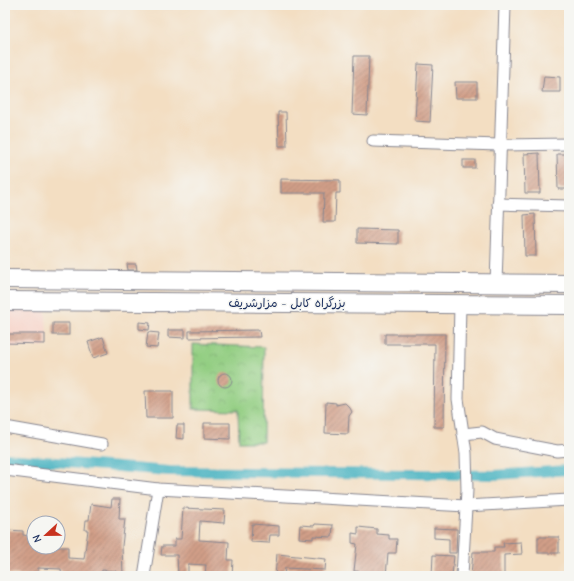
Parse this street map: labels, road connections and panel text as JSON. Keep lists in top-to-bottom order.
{
  "streets": {
    "highway": ["بزرگراه کابل - مزارشریف"]
  },
  "north": "left"
}
